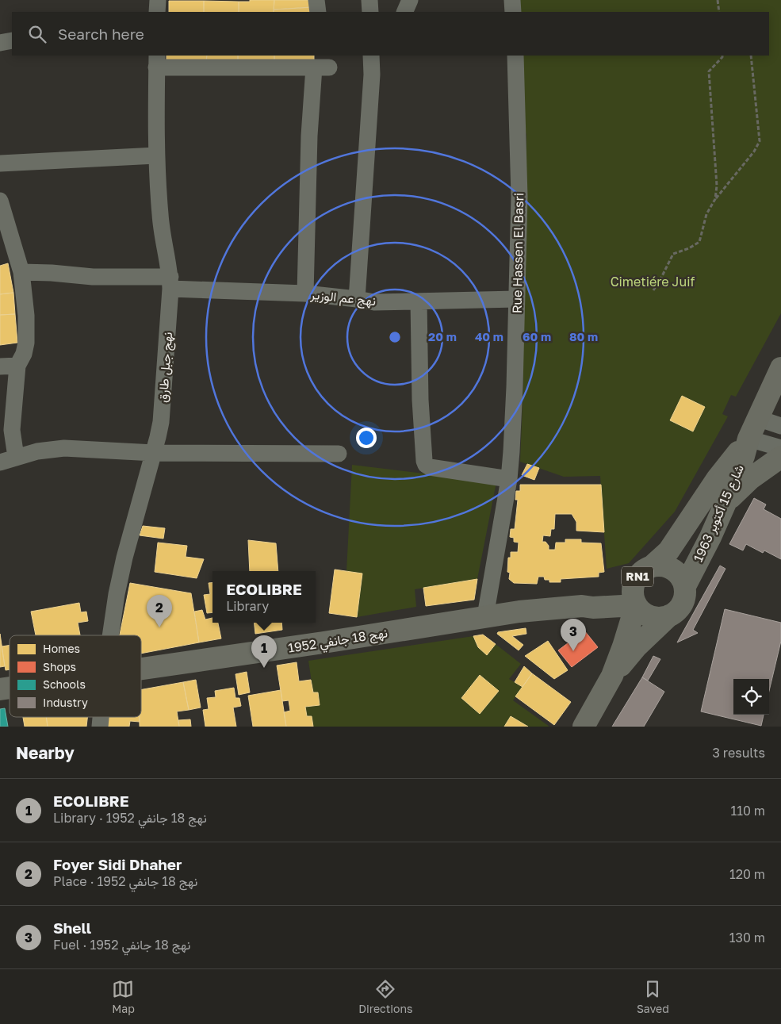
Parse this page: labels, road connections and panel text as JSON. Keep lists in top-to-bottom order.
{
  "streets": {
    "main road": ["شارع 15 أكتوبر 1963", "RN1", "نهج 18 جانفي 1952"],
    "street": ["Rue Hassen El Basri", "نهج عم الوزير", "نهج جبل طارق"]
  },
  "crossings": [
    ["Rue Hassen El Basri", "نهج عم الوزير"],
    ["Rue Hassen El Basri", "نهج 18 جانفي 1952"],
    ["نهج عم الوزير", "نهج جبل طارق"],
    ["شارع 15 أكتوبر 1963", "RN1"],
    ["شارع 15 أكتوبر 1963", "نهج 18 جانفي 1952"],
    ["RN1", "نهج 18 جانفي 1952"]
  ],
  "parks": ["Cimetiére Juif"],
  "legend": [
    "Homes",
    "Shops",
    "Schools",
    "Industry"
  ],
  "page": {
    "search": "Search here",
    "popup": ["ECOLIBRE", "Library"],
    "pins": ["2", "3", "1"],
    "heading": ["Nearby", "3 results"],
    "list": [
      {
        "mark": "1",
        "name": "ECOLIBRE",
        "note": "Library · نهج 18 جانفي 1952",
        "value": "110 m"
      },
      {
        "mark": "2",
        "name": "Foyer Sidi Dhaher",
        "note": "Place · نهج 18 جانفي 1952",
        "value": "120 m"
      },
      {
        "mark": "3",
        "name": "Shell",
        "note": "Fuel · نهج 18 جانفي 1952",
        "value": "130 m"
      }
    ],
    "nav": ["Map", "Directions", "Saved"]
  },
  "rings": [
    "20 m",
    "40 m",
    "60 m",
    "80 m"
  ]
}
